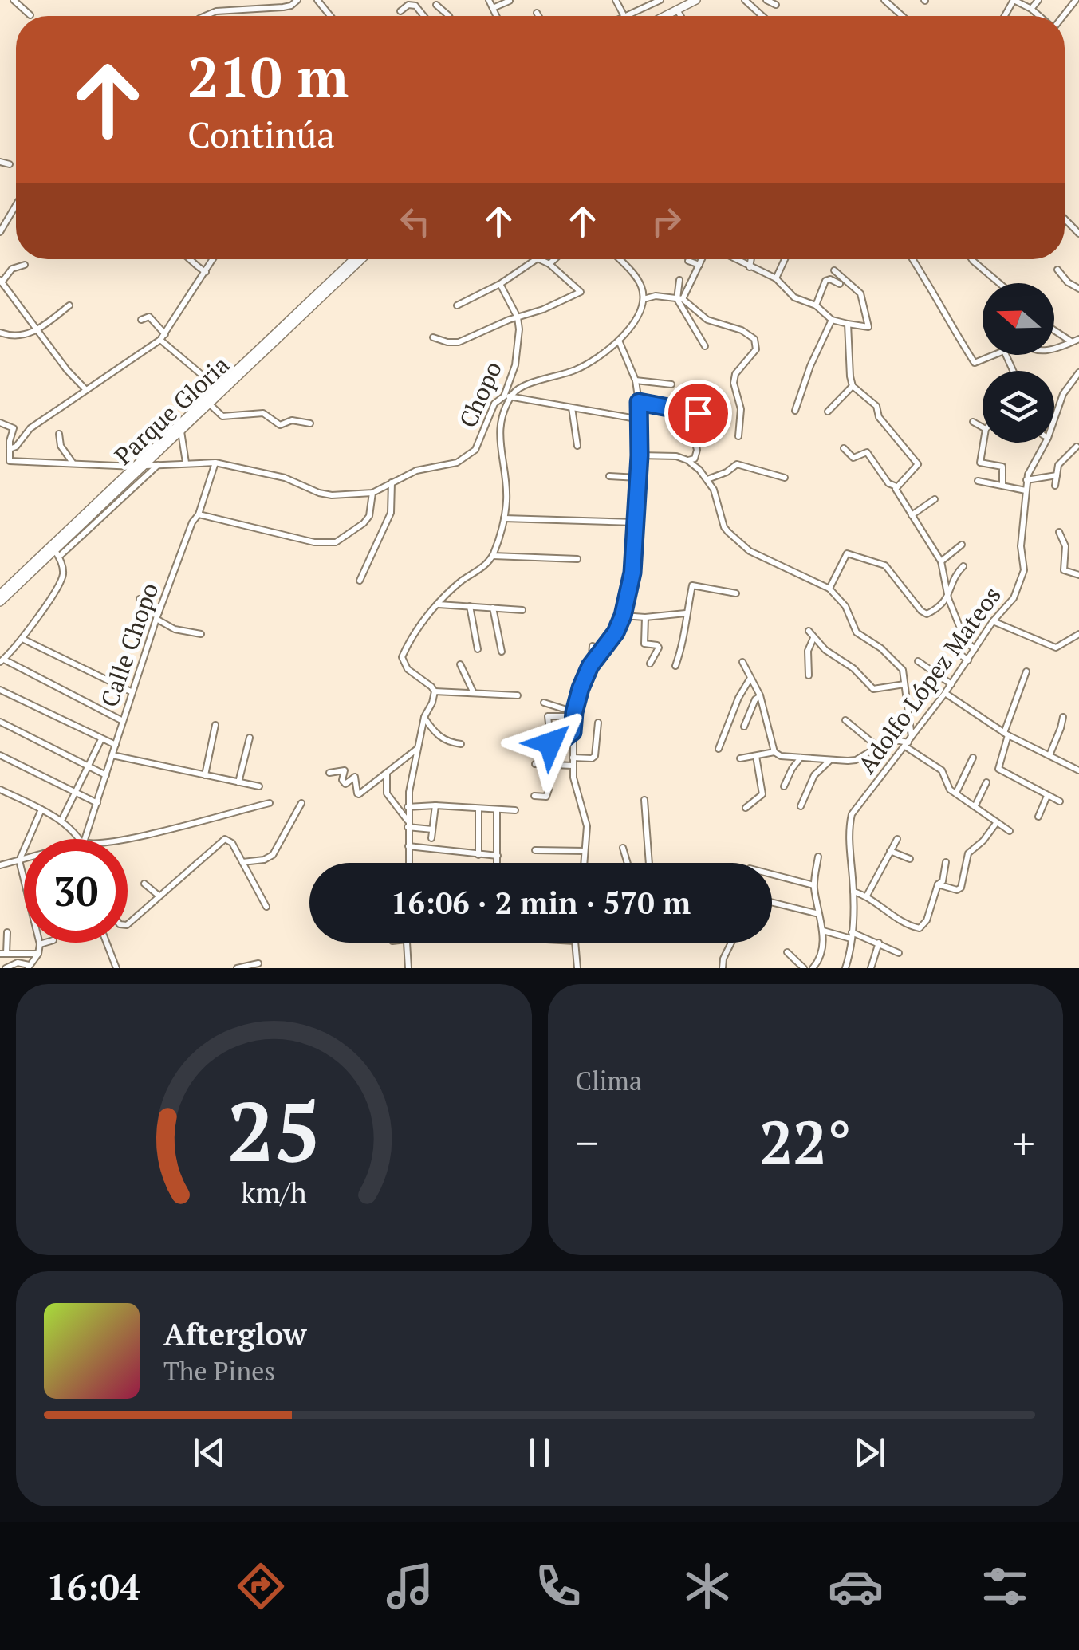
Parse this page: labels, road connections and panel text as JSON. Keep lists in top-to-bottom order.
{
  "streets": {
    "main road": ["Parque Gloria"],
    "street": ["Chopo", "Calle Chopo", "Adolfo López Mateos"]
  },
  "crossings": [
    ["Chopo", "Parque Gloria"],
    ["Chopo", "Calle Chopo"]
  ],
  "north": "left",
  "page": {
    "turn": ["210 m", "Continúa"],
    "limit": "30",
    "trip": "16:06 · 2 min · 570 m",
    "tile": "Clima",
    "heat": ["−", "22°", "+"],
    "song": ["Afterglow", "The Pines"],
    "tabs": "16:04",
    "gauge": ["25", "km/h"]
  }
}
